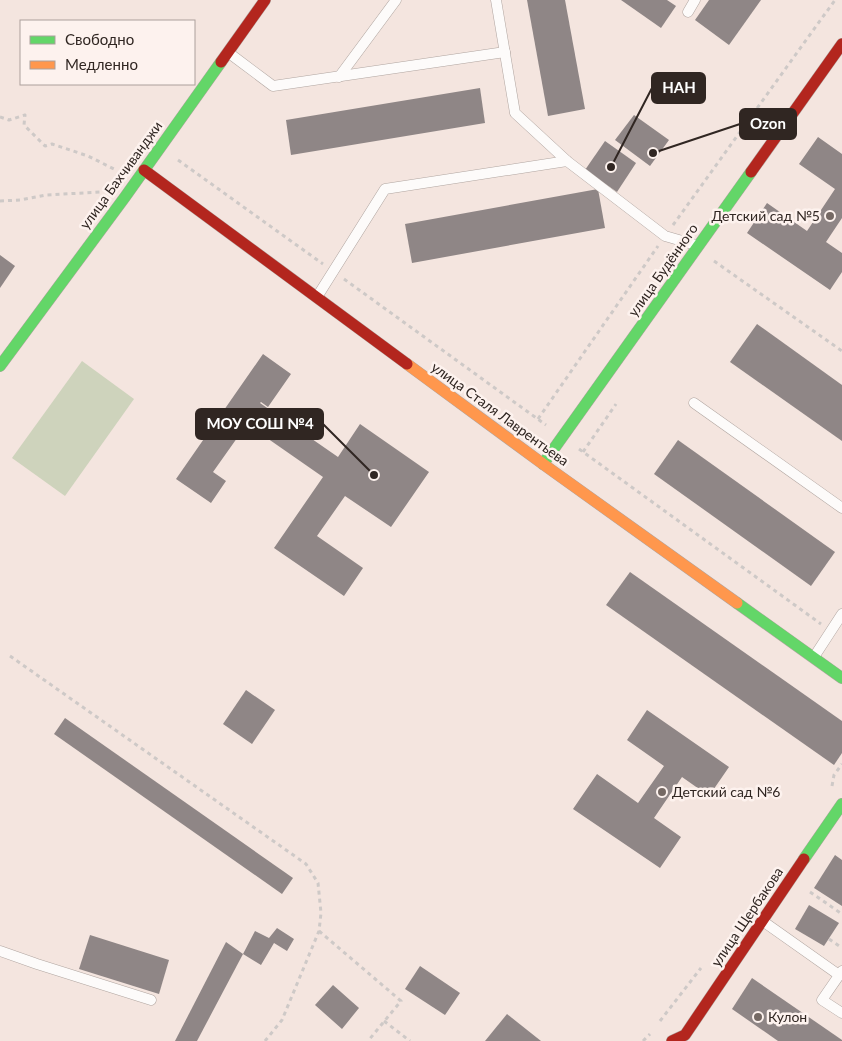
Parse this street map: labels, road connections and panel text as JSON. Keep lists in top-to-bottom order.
{
  "streets": {
    "street": [
      "улица Бахчиванджи",
      "улица Будённого",
      "улица Сталя Лаврентьева",
      "улица Щербакова"
    ]
  },
  "crossings": [
    ["улица Бахчиванджи", "улица Сталя Лаврентьева"],
    ["улица Будённого", "улица Сталя Лаврентьева"]
  ],
  "places": [
    "Ozon",
    "НАН",
    "Детский сад №5",
    "МОУ СОШ №4",
    "Детский сад №6",
    "Кулон"
  ],
  "legend": ["Свободно", "Медленно"]
}
